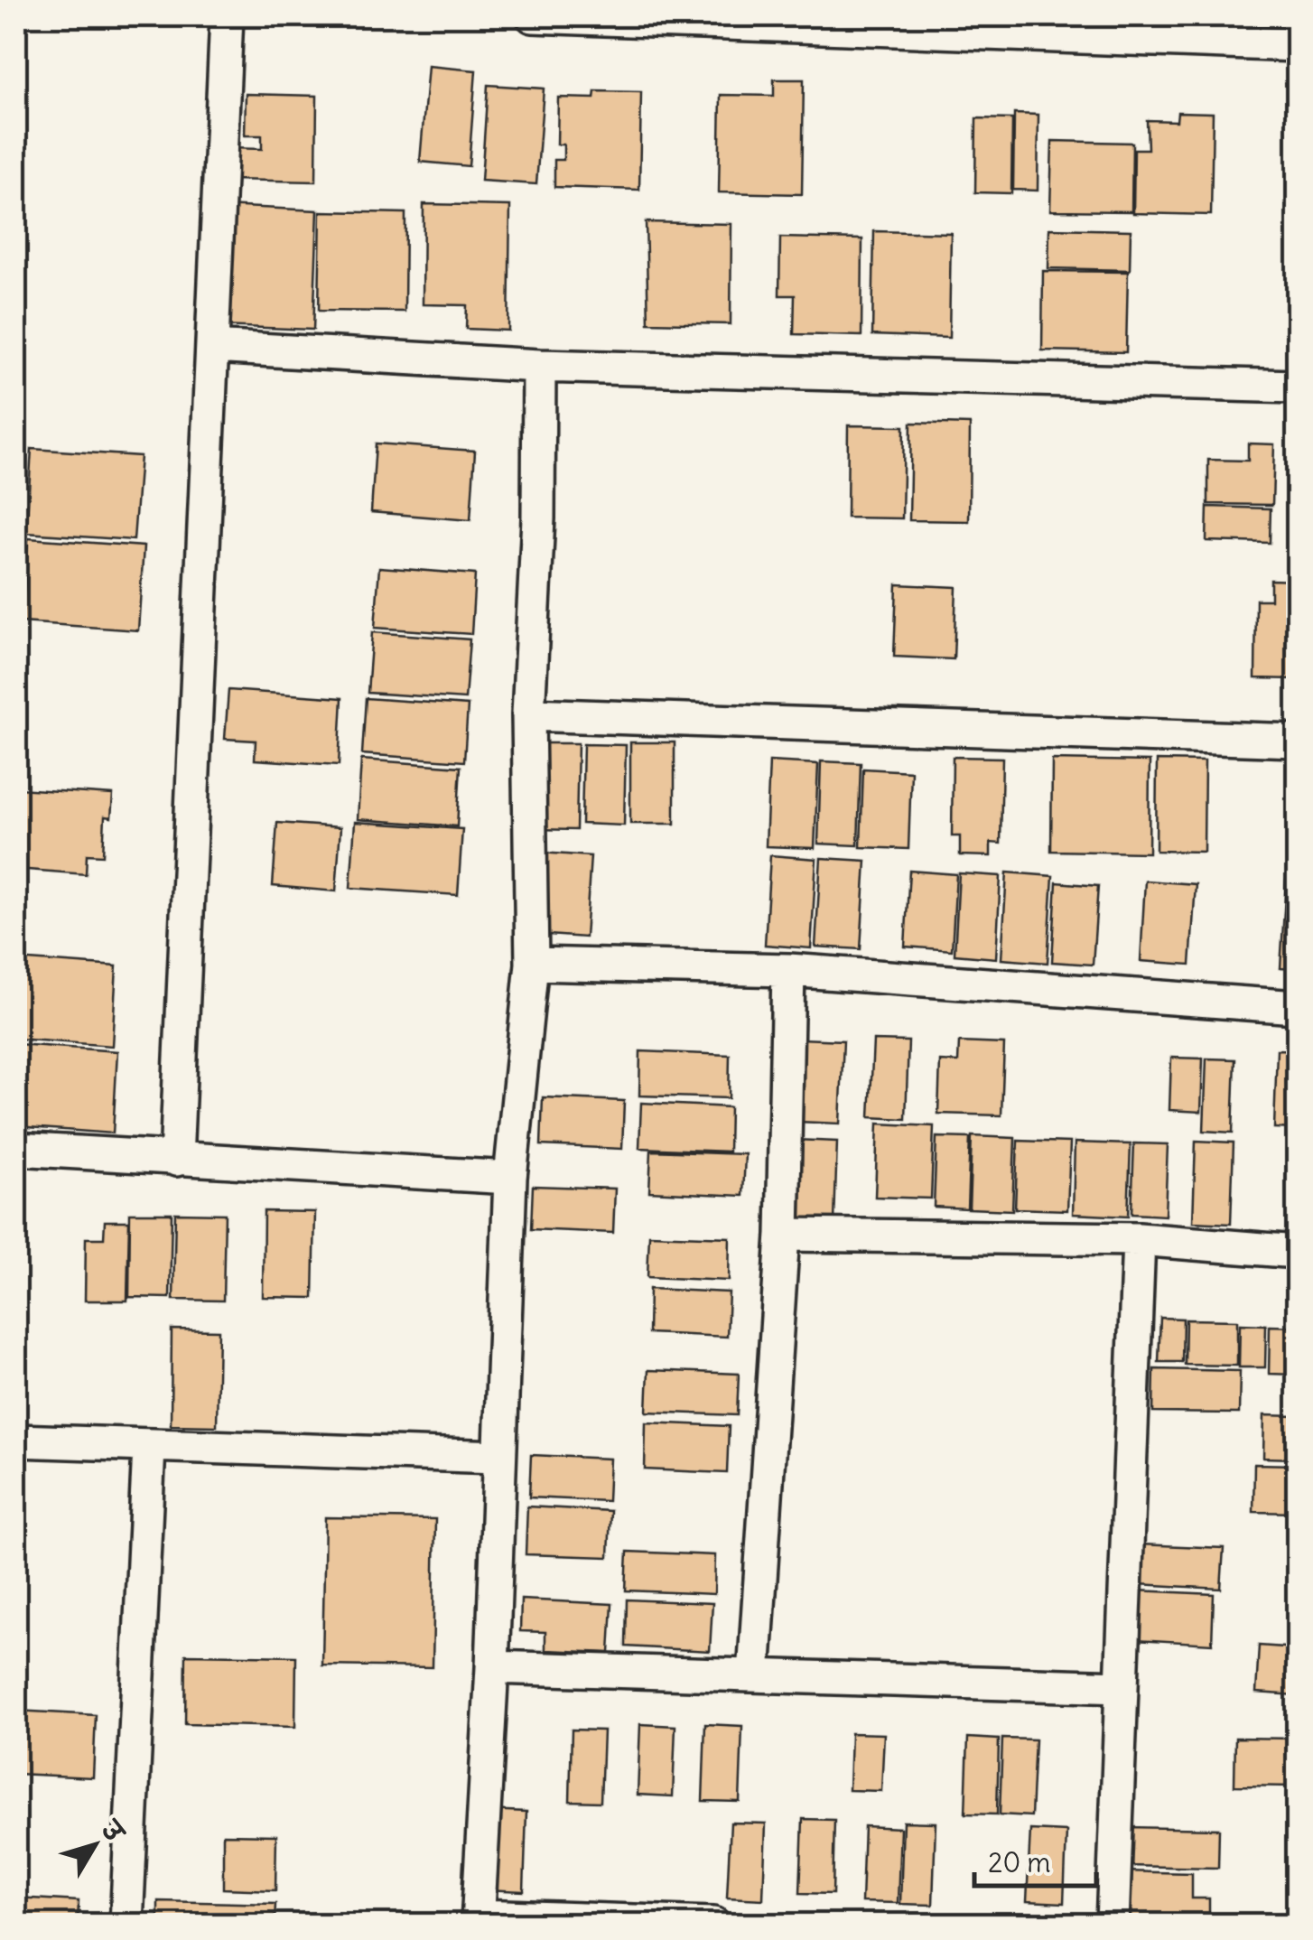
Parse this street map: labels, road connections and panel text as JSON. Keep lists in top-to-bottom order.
{
  "scale_bar": "20 m",
  "north": "top right"
}
